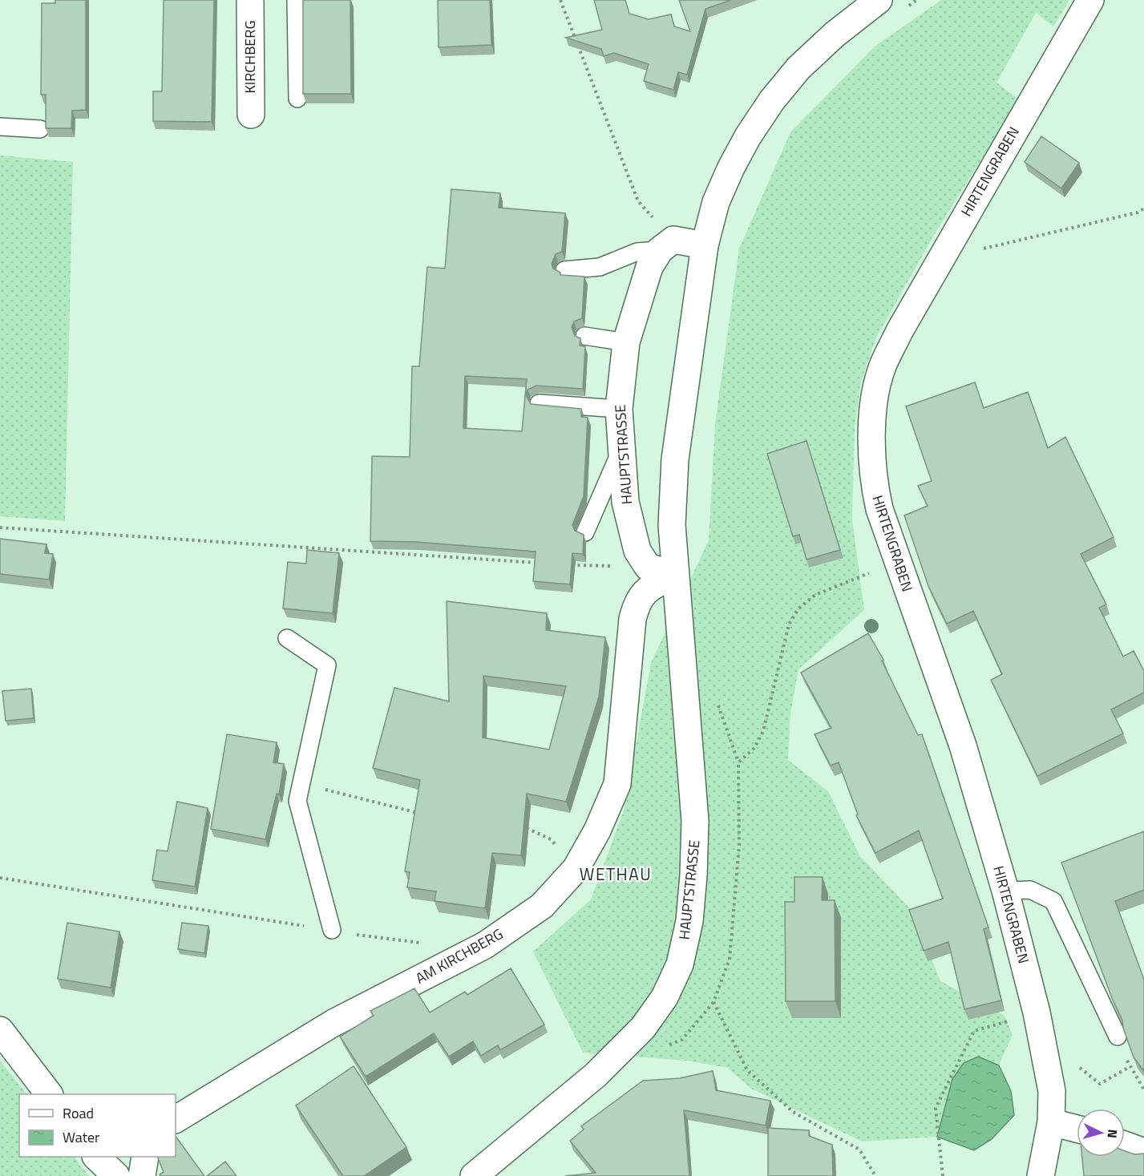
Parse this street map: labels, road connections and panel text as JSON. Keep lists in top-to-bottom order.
{
  "streets": {
    "street": [
      "KIRCHBERG",
      "HIRTENGRABEN",
      "HAUPTSTRASSE",
      "AM KIRCHBERG"
    ]
  },
  "crossings": [
    ["HAUPTSTRASSE", "AM KIRCHBERG"]
  ],
  "districts": ["WETHAU"],
  "legend": ["Road", "Water"],
  "north": "right"
}
